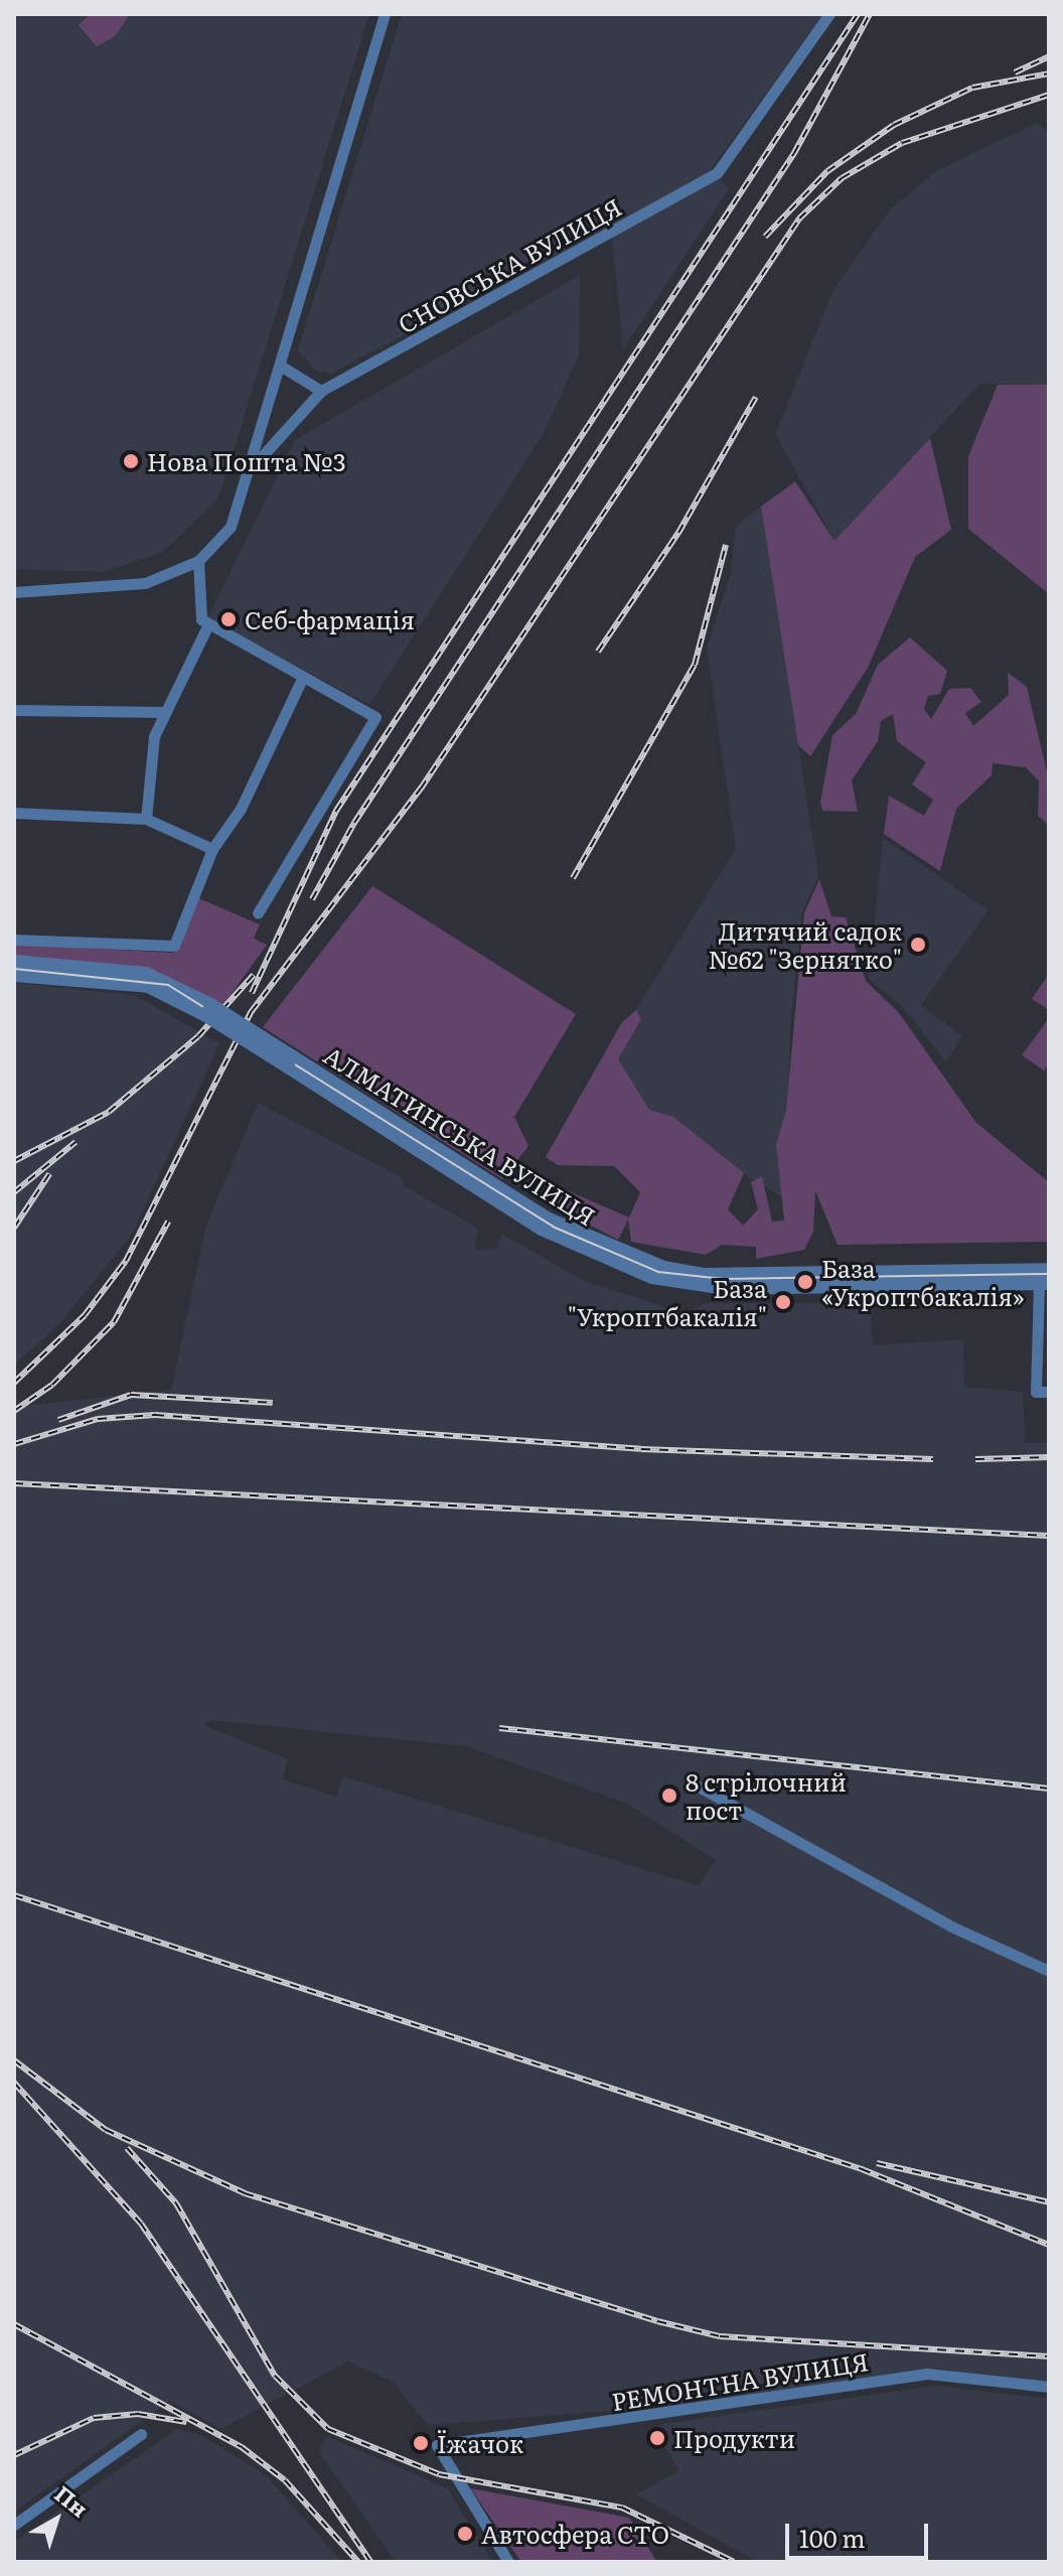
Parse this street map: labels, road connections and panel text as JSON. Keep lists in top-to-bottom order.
{
  "streets": {
    "street": ["СНОВСЬКА ВУЛИЦЯ", "АЛМАТИНСЬКА ВУЛИЦЯ", "РЕМОНТНА ВУЛИЦЯ"]
  },
  "places": [
    "Нова Пошта №3",
    "Себ-фармація",
    "Дитячий садок №62 \"Зернятко\"",
    "База «Укроптбакалія»",
    "База \"Укроптбакалія\"",
    "8 стрілочний пост",
    "Продукти",
    "Їжачок",
    "Автосфера СТО"
  ],
  "scale_bar": "100 m",
  "north": "top right"
}
